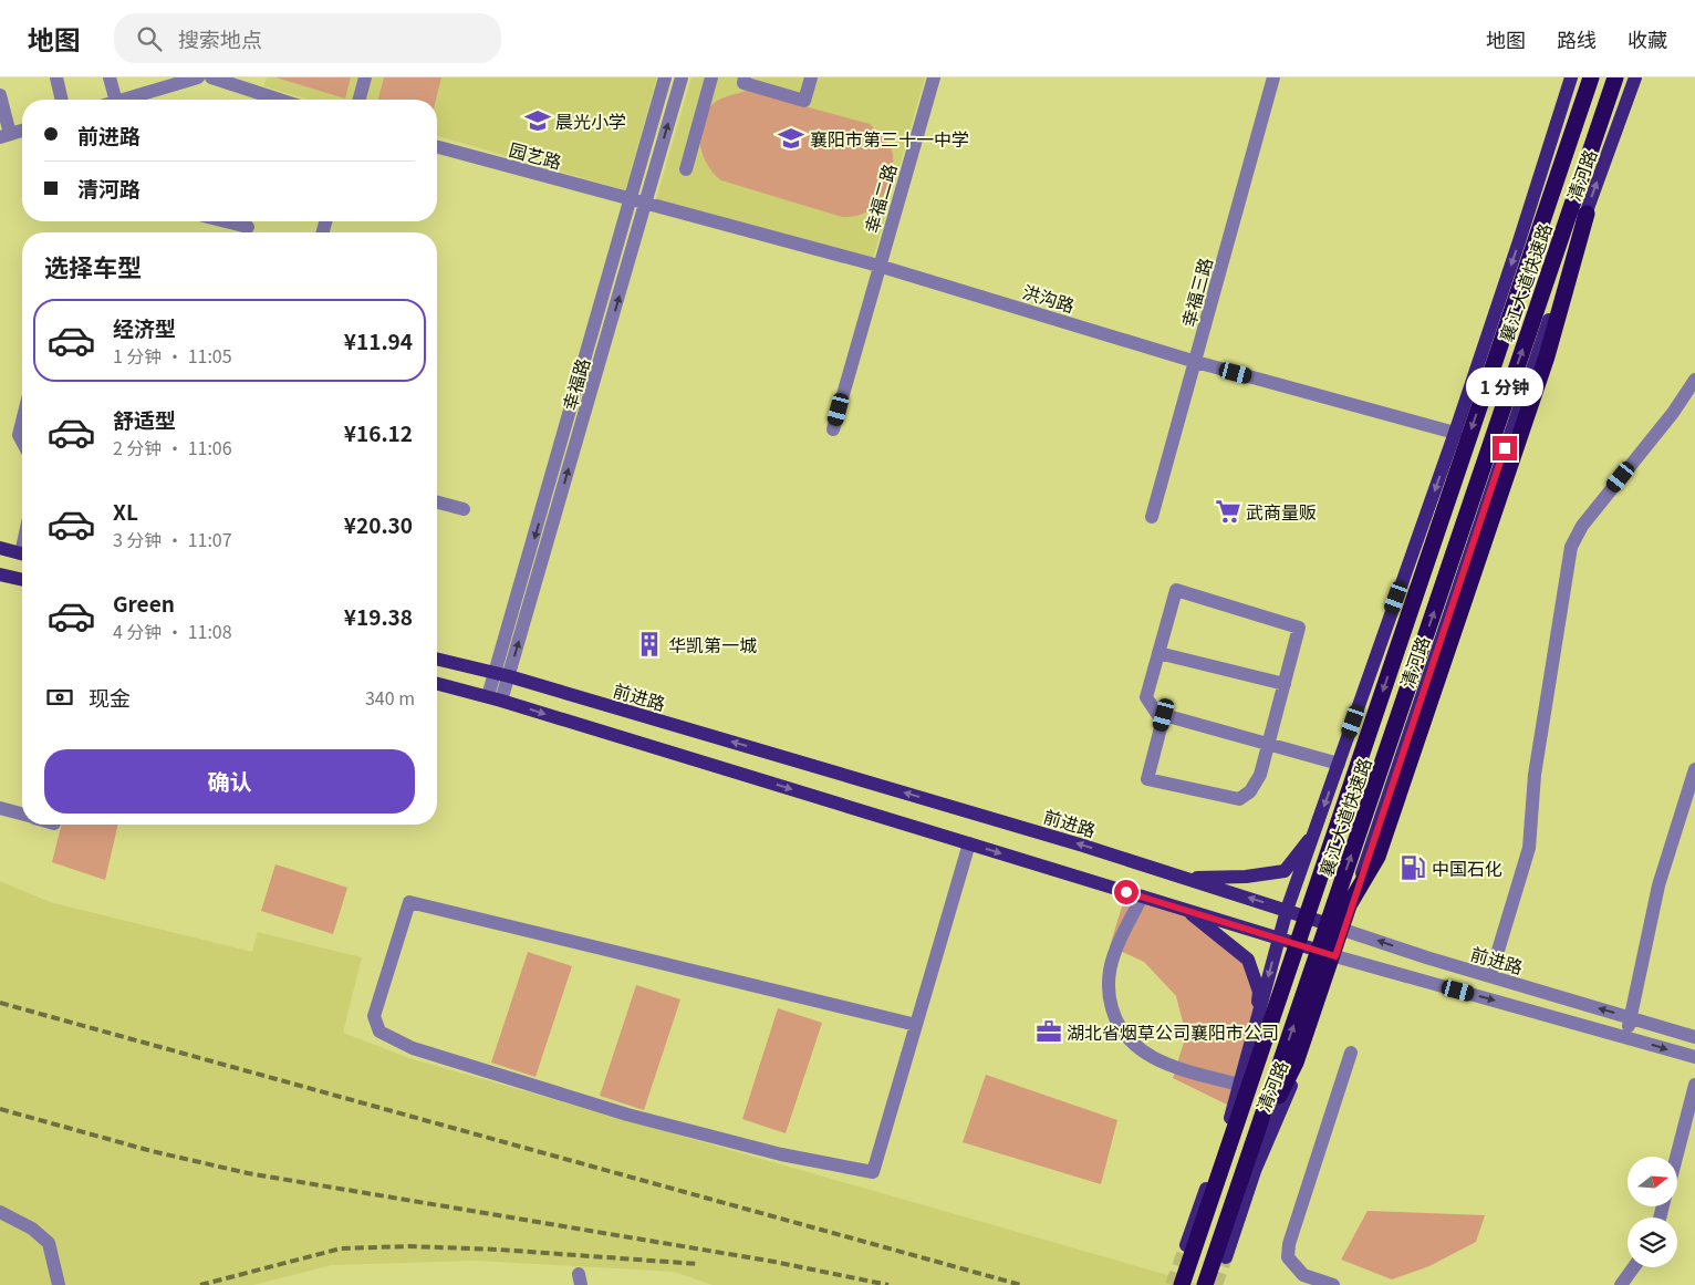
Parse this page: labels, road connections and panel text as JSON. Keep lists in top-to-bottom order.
{
  "streets": {
    "highway": ["襄江大道快速路"],
    "main road": ["清河路", "前进路"],
    "street": [
      "园艺路",
      "幸福二路",
      "幸福三路",
      "洪沟路",
      "幸福路"
    ]
  },
  "crossings": [
    ["园艺路", "洪沟路"],
    ["园艺路", "幸福路"],
    ["清河路", "洪沟路"],
    ["清河路", "前进路"],
    ["幸福二路", "洪沟路"],
    ["幸福三路", "洪沟路"],
    ["洪沟路", "幸福路"],
    ["幸福路", "前进路"]
  ],
  "places": {
    "school or university": ["晨光小学", "襄阳市第三十一中学"],
    "supermarket": ["武商量贩"],
    "building": ["华凯第一城"],
    "fuel station": ["中国石化"],
    "office": ["湖北省烟草公司襄阳市公司"]
  },
  "north": "right",
  "page": {
    "header": "地图",
    "search": "搜索地点",
    "nav": ["地图", "路线", "收藏"],
    "banner": ["前进路", "清河路"],
    "heading": "选择车型",
    "list": [
      {
        "name": "经济型",
        "note": "1 分钟 · 11:05",
        "value": "¥11.94"
      },
      {
        "name": "舒适型",
        "note": "2 分钟 · 11:06",
        "value": "¥16.12"
      },
      {
        "name": "XL",
        "note": "3 分钟 · 11:07",
        "value": "¥20.30"
      },
      {
        "name": "Green",
        "note": "4 分钟 · 11:08",
        "value": "¥19.38"
      }
    ],
    "bubble": "1 分钟",
    "pay": ["现金", "340 m"],
    "buttons": "确认"
  }
}
